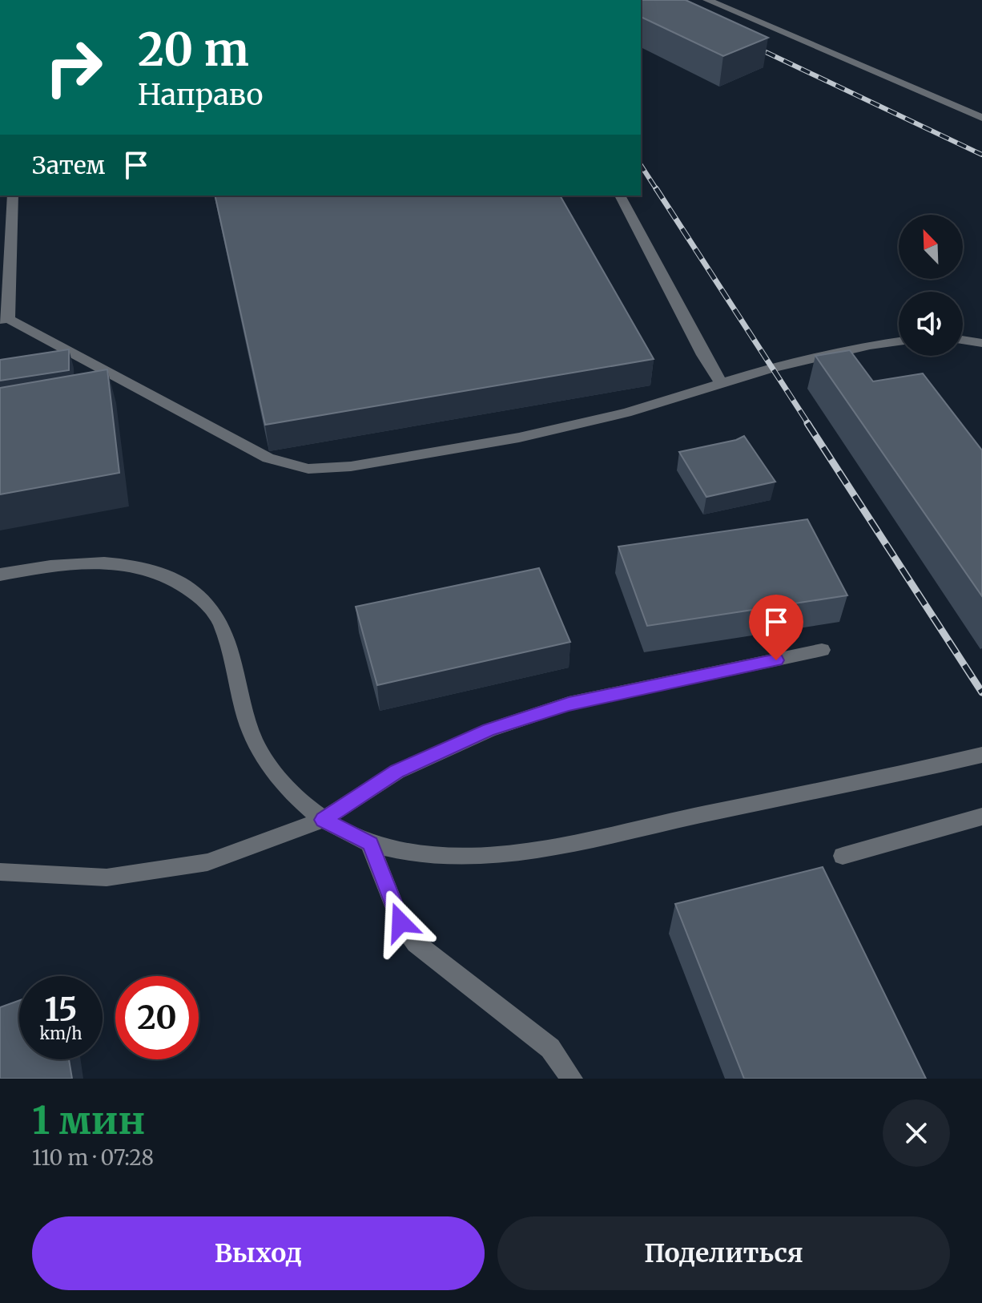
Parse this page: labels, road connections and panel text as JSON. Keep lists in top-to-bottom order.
{
  "north": "top left",
  "page": {
    "turn": ["20 m", "Направо"],
    "then": "Затем",
    "speed": "15 km/h",
    "limit": "20",
    "heading": ["1 мин", "110 m · 07:28"],
    "buttons": ["Выход", "Поделиться"]
  }
}
